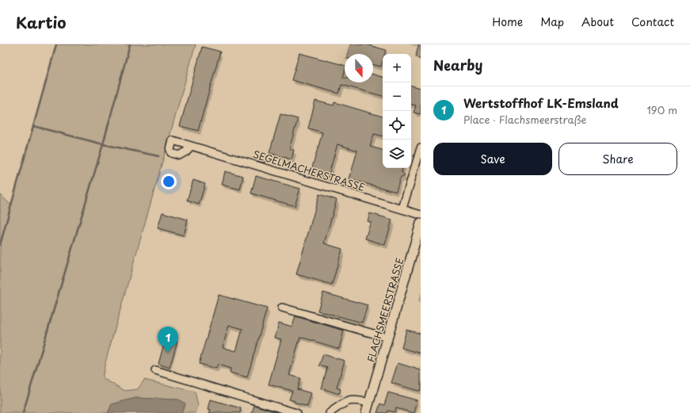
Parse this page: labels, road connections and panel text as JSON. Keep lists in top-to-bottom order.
{
  "streets": {
    "street": ["SEGELMACHERSTRASSE", "FLACHSMEERSTRASSE"]
  },
  "north": "bottom",
  "page": {
    "header": "Kartio",
    "nav": [
      "Home",
      "Map",
      "About",
      "Contact"
    ],
    "heading": "Nearby",
    "map_buttons": ["+", "−"],
    "list": [
      {
        "mark": "1",
        "name": "Wertstoffhof LK-Emsland",
        "note": "Place · Flachsmeerstraße",
        "value": "190 m"
      }
    ],
    "buttons": ["Save", "Share"],
    "pins": "1"
  }
}
